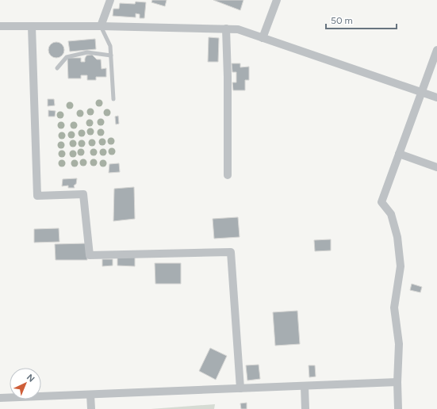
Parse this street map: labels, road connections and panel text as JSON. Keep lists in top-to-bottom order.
{
  "scale_bar": "50 m",
  "north": "top right"
}
